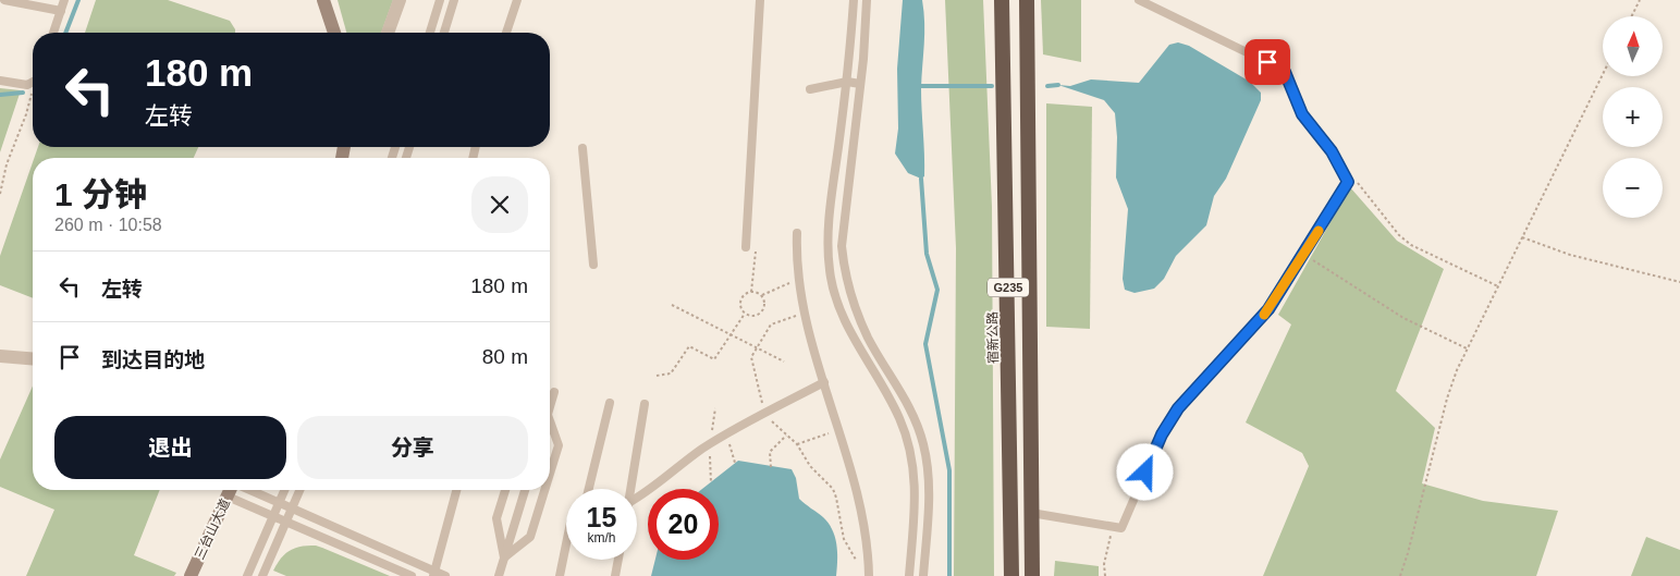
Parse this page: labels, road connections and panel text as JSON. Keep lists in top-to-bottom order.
{
  "streets": {
    "highway": ["G235", "宿新公路"],
    "main road": ["三台山大道"]
  },
  "north": "top",
  "page": {
    "map_buttons": ["+", "−"],
    "turn": ["180 m", "左转"],
    "heading": ["1 分钟", "260 m · 10:58"],
    "list": [
      {
        "name": "左转",
        "value": "180 m"
      },
      {
        "name": "到达目的地",
        "value": "80 m"
      }
    ],
    "buttons": ["退出", "分享"],
    "speed": "15 km/h",
    "limit": "20"
  }
}
